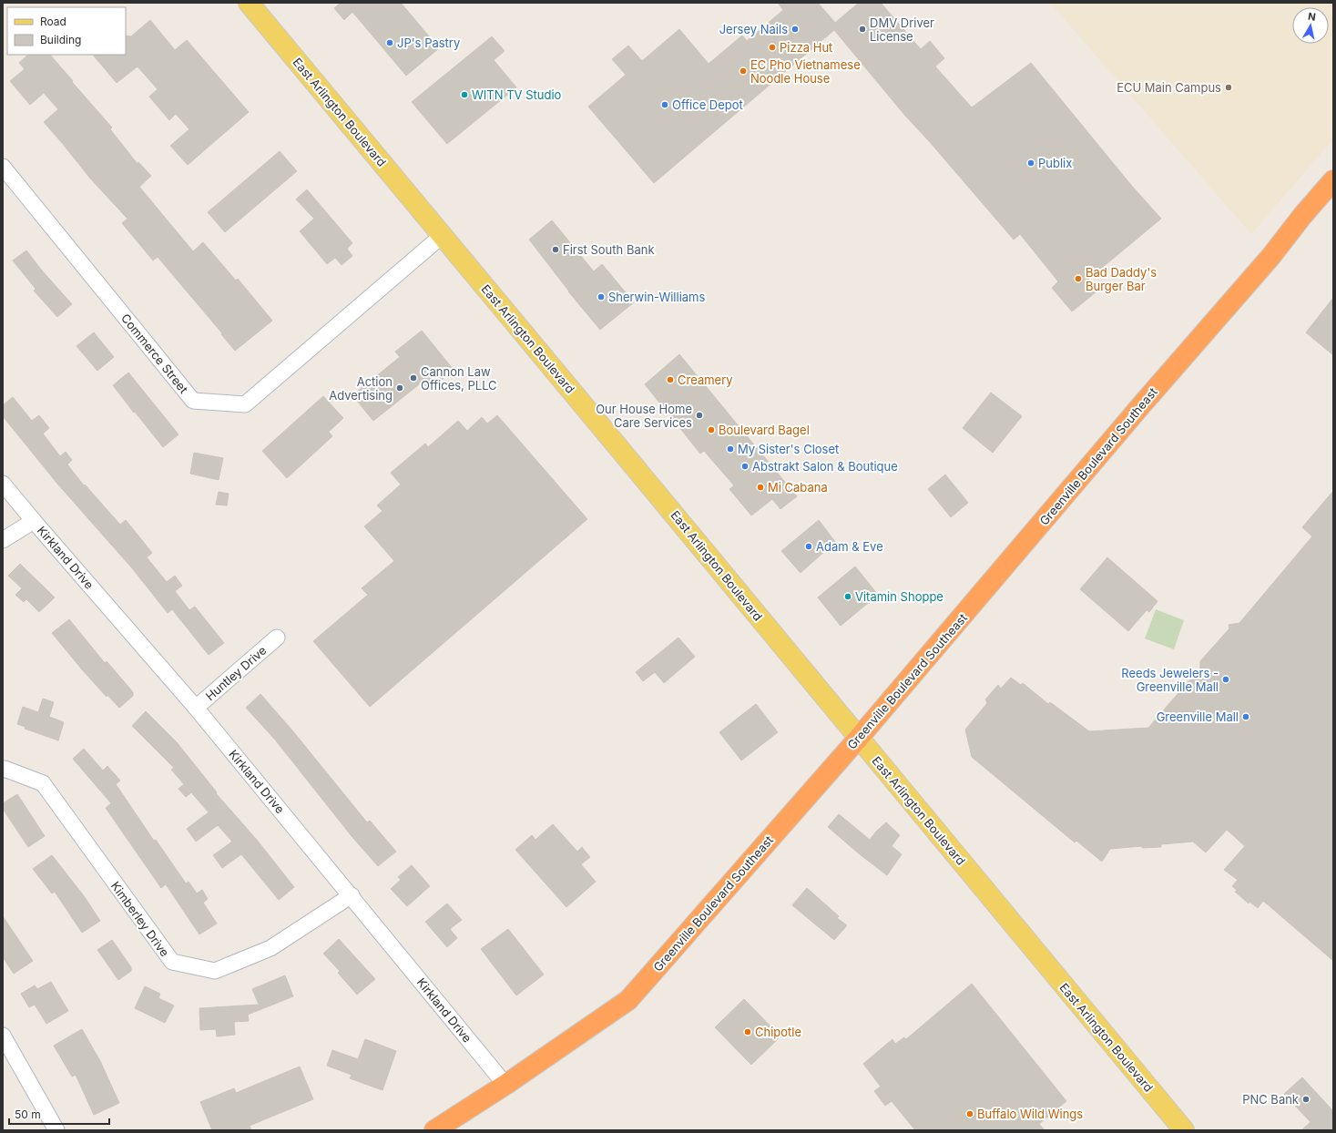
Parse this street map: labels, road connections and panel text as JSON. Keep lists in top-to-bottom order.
{
  "streets": {
    "highway": ["Greenville Boulevard Southeast"],
    "main road": ["East Arlington Boulevard"],
    "street": [
      "Commerce Street",
      "Kirkland Drive",
      "Huntley Drive",
      "Kimberley Drive"
    ]
  },
  "crossings": [
    ["East Arlington Boulevard", "Commerce Street"],
    ["East Arlington Boulevard", "Greenville Boulevard Southeast"],
    ["Greenville Boulevard Southeast", "Kirkland Drive"],
    ["Kirkland Drive", "Huntley Drive"],
    ["Kirkland Drive", "Kimberley Drive"]
  ],
  "places": [
    "Jersey Nails",
    "DMV Driver License",
    "JP's Pastry",
    "Pizza Hut",
    "EC Pho Vietnamese Noodle House",
    "ECU Main Campus",
    "WITN TV Studio",
    "Office Depot",
    "Publix",
    "First South Bank",
    "Bad Daddy's Burger Bar",
    "Sherwin-Williams",
    "Cannon Law Offices, PLLC",
    "Creamery",
    "Action Advertising",
    "Our House Home Care Services",
    "Boulevard Bagel",
    "My Sister's Closet",
    "Abstrakt Salon & Boutique",
    "Mi Cabana",
    "Adam & Eve",
    "Vitamin Shoppe",
    "Reeds Jewelers - Greenville Mall",
    "Greenville Mall",
    "Chipotle",
    "PNC Bank",
    "Buffalo Wild Wings"
  ],
  "legend": ["Road", "Building"],
  "scale_bar": "50 m",
  "north": "top"
}
